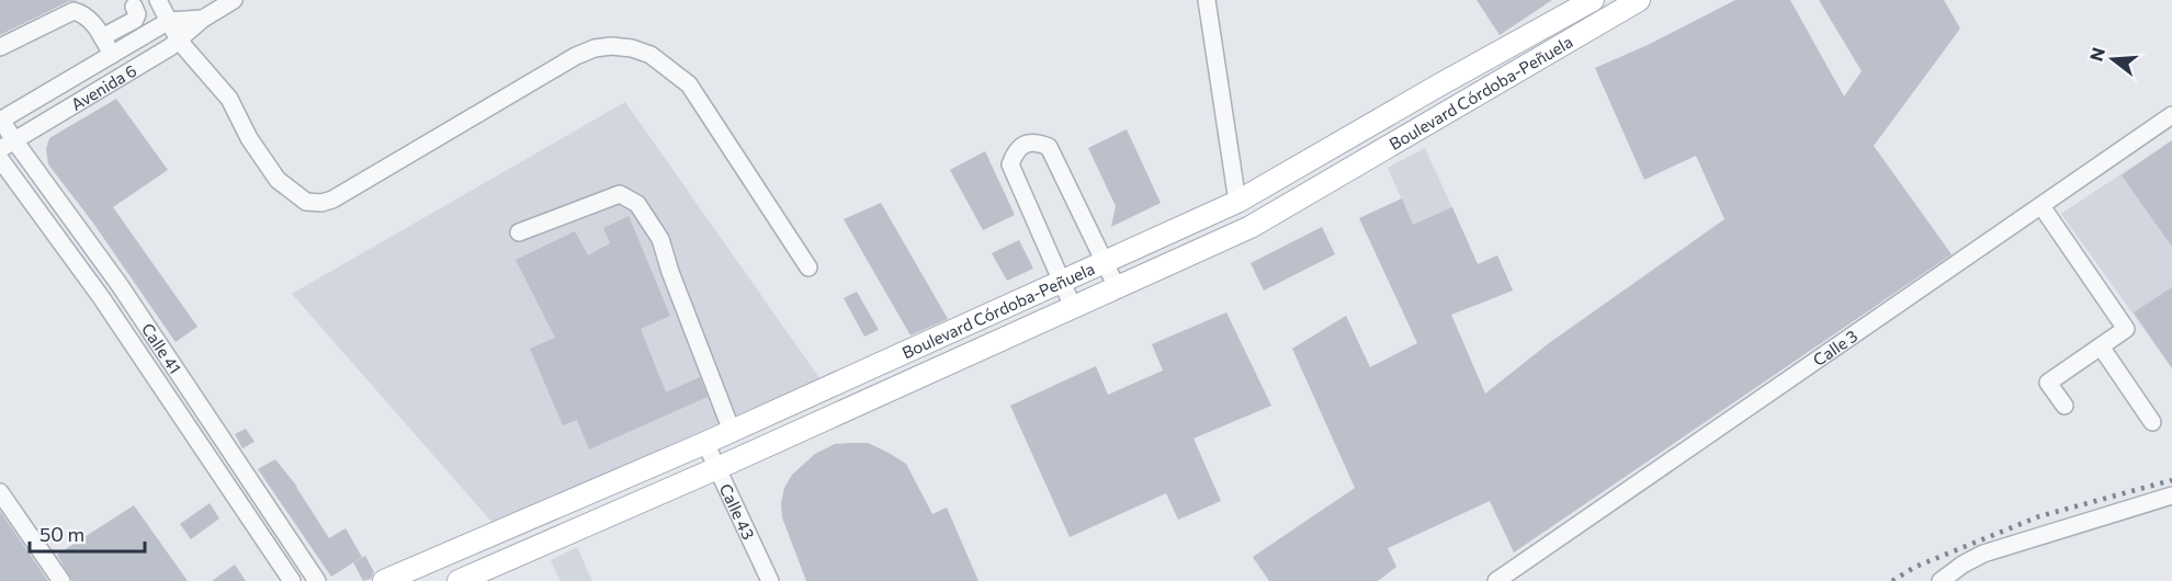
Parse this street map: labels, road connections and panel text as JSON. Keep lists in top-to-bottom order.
{
  "streets": {
    "main road": ["Boulevard Córdoba-Peñuela"],
    "street": [
      "Avenida 6",
      "Calle 41",
      "Calle 3",
      "Calle 43"
    ]
  },
  "crossings": [
    ["Avenida 6", "Calle 41"],
    ["Boulevard Córdoba-Peñuela", "Calle 43"]
  ],
  "scale_bar": "50 m",
  "north": "left"
}
